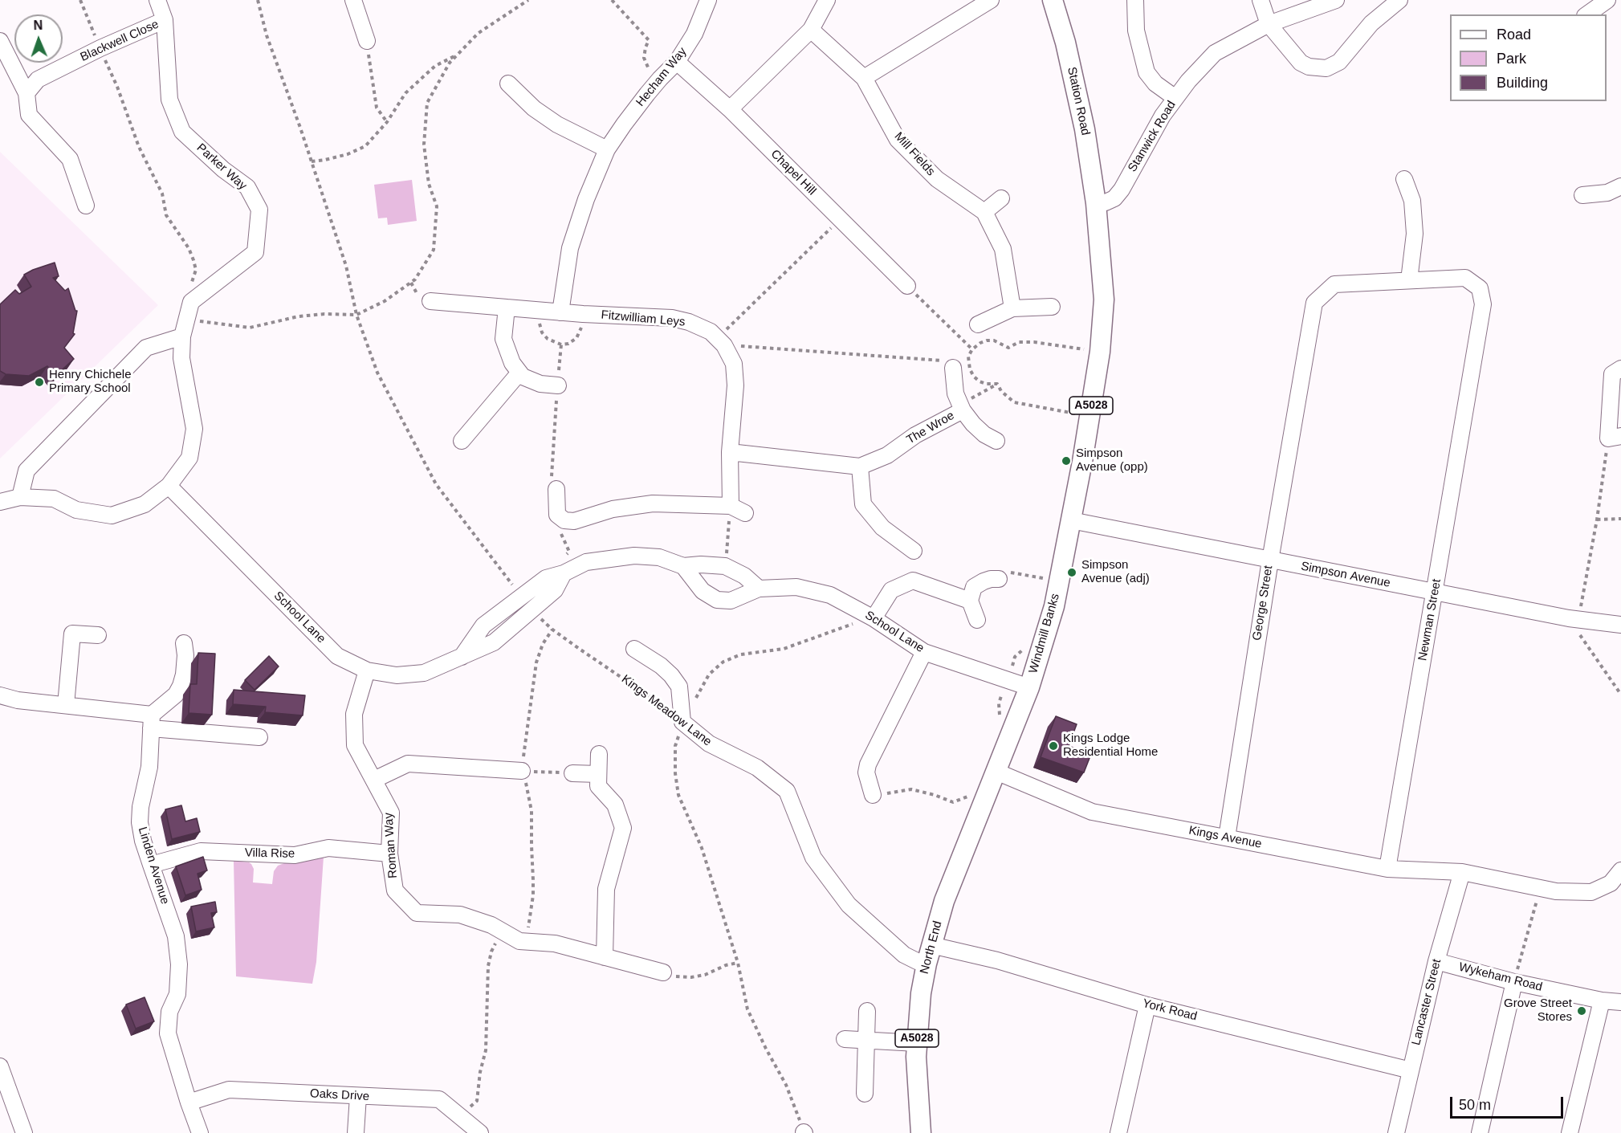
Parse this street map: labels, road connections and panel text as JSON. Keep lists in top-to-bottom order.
{
  "streets": {
    "main road": [
      "Station Road",
      "A5028",
      "Windmill Banks",
      "North End"
    ],
    "street": [
      "Blackwell Close",
      "Hecham Way",
      "Stanwick Road",
      "Mill Fields",
      "Parker Way",
      "Chapel Hill",
      "Fitzwilliam Leys",
      "The Wroe",
      "Simpson Avenue",
      "George Street",
      "School Lane",
      "Newman Street",
      "Kings Meadow Lane",
      "Kings Avenue",
      "Roman Way",
      "Villa Rise",
      "Linden Avenue",
      "Wykeham Road",
      "Lancaster Street",
      "York Road",
      "Oaks Drive"
    ]
  },
  "crossings": [
    ["Blackwell Close", "Parker Way"],
    ["Hecham Way", "Chapel Hill"],
    ["Hecham Way", "Fitzwilliam Leys"],
    ["Station Road", "Stanwick Road"],
    ["Station Road", "Windmill Banks"],
    ["Stanwick Road", "Windmill Banks"],
    ["Simpson Avenue", "George Street"],
    ["Simpson Avenue", "Newman Street"],
    ["Simpson Avenue", "Windmill Banks"],
    ["George Street", "Newman Street"],
    ["George Street", "Kings Avenue"],
    ["School Lane", "Windmill Banks"],
    ["School Lane", "Roman Way"],
    ["Newman Street", "Kings Avenue"],
    ["Windmill Banks", "Kings Avenue"],
    ["Windmill Banks", "North End"],
    ["Kings Meadow Lane", "North End"],
    ["Kings Avenue", "North End"],
    ["Kings Avenue", "Lancaster Street"],
    ["Roman Way", "Villa Rise"],
    ["Villa Rise", "Linden Avenue"],
    ["Linden Avenue", "Oaks Drive"],
    ["North End", "York Road"],
    ["Wykeham Road", "Lancaster Street"],
    ["Lancaster Street", "York Road"]
  ],
  "places": [
    "Henry Chichele Primary School",
    "Simpson Avenue (opp)",
    "Simpson Avenue (adj)",
    "Kings Lodge Residential Home",
    "Grove Street Stores"
  ],
  "legend": ["Road", "Park", "Building"],
  "scale_bar": "50 m",
  "north": "top"
}
